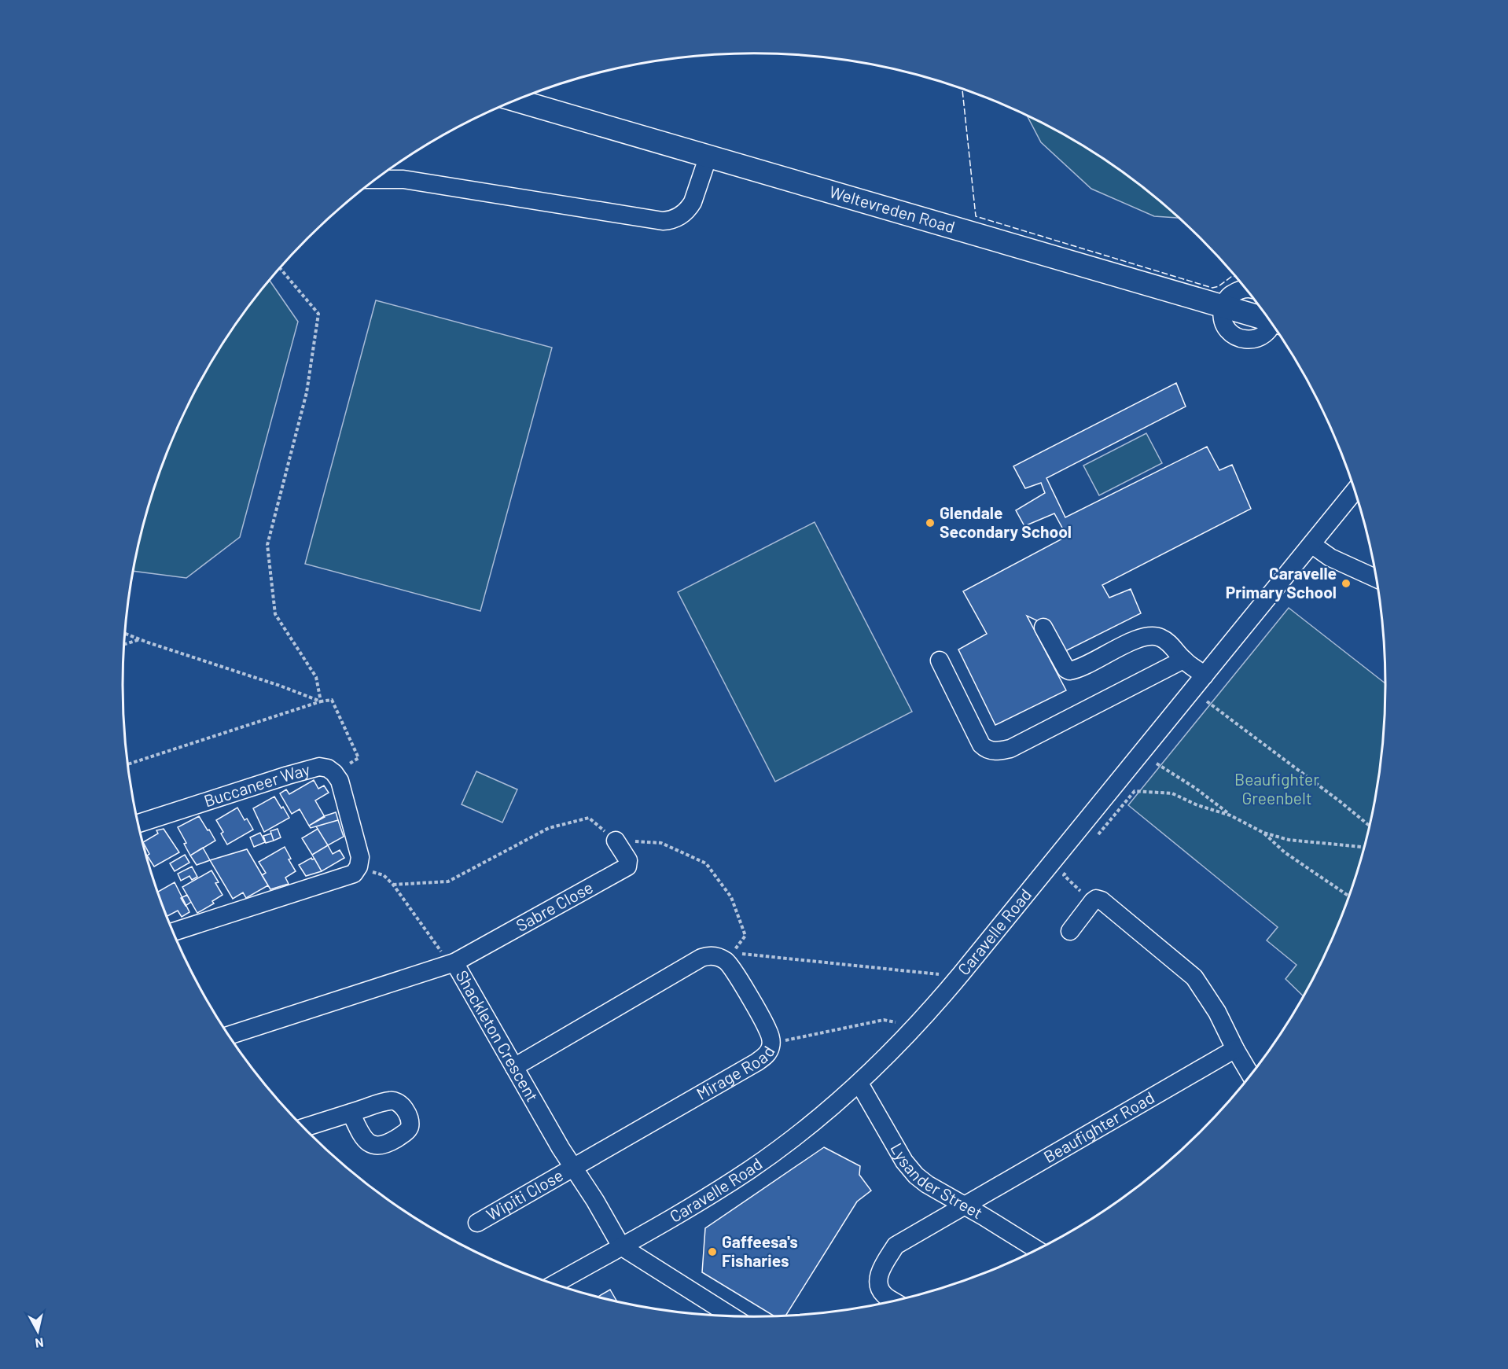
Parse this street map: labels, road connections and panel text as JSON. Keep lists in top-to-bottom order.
{
  "streets": {
    "main road": ["Weltevreden Road"],
    "street": [
      "Buccaneer Way",
      "Sabre Close",
      "Caravelle Road",
      "Shackleton Crescent",
      "Mirage Road",
      "Beaufighter Road",
      "Lysander Street",
      "Wipiti Close"
    ]
  },
  "crossings": [
    ["Sabre Close", "Shackleton Crescent"],
    ["Caravelle Road", "Shackleton Crescent"],
    ["Caravelle Road", "Lysander Street"],
    ["Shackleton Crescent", "Mirage Road"],
    ["Shackleton Crescent", "Wipiti Close"],
    ["Mirage Road", "Wipiti Close"],
    ["Beaufighter Road", "Lysander Street"]
  ],
  "parks": ["Beaufighter Greenbelt"],
  "places": ["Glendale Secondary School", "Caravelle Primary School", "Gaffeesa's Fisharies"],
  "north": "bottom"
}
